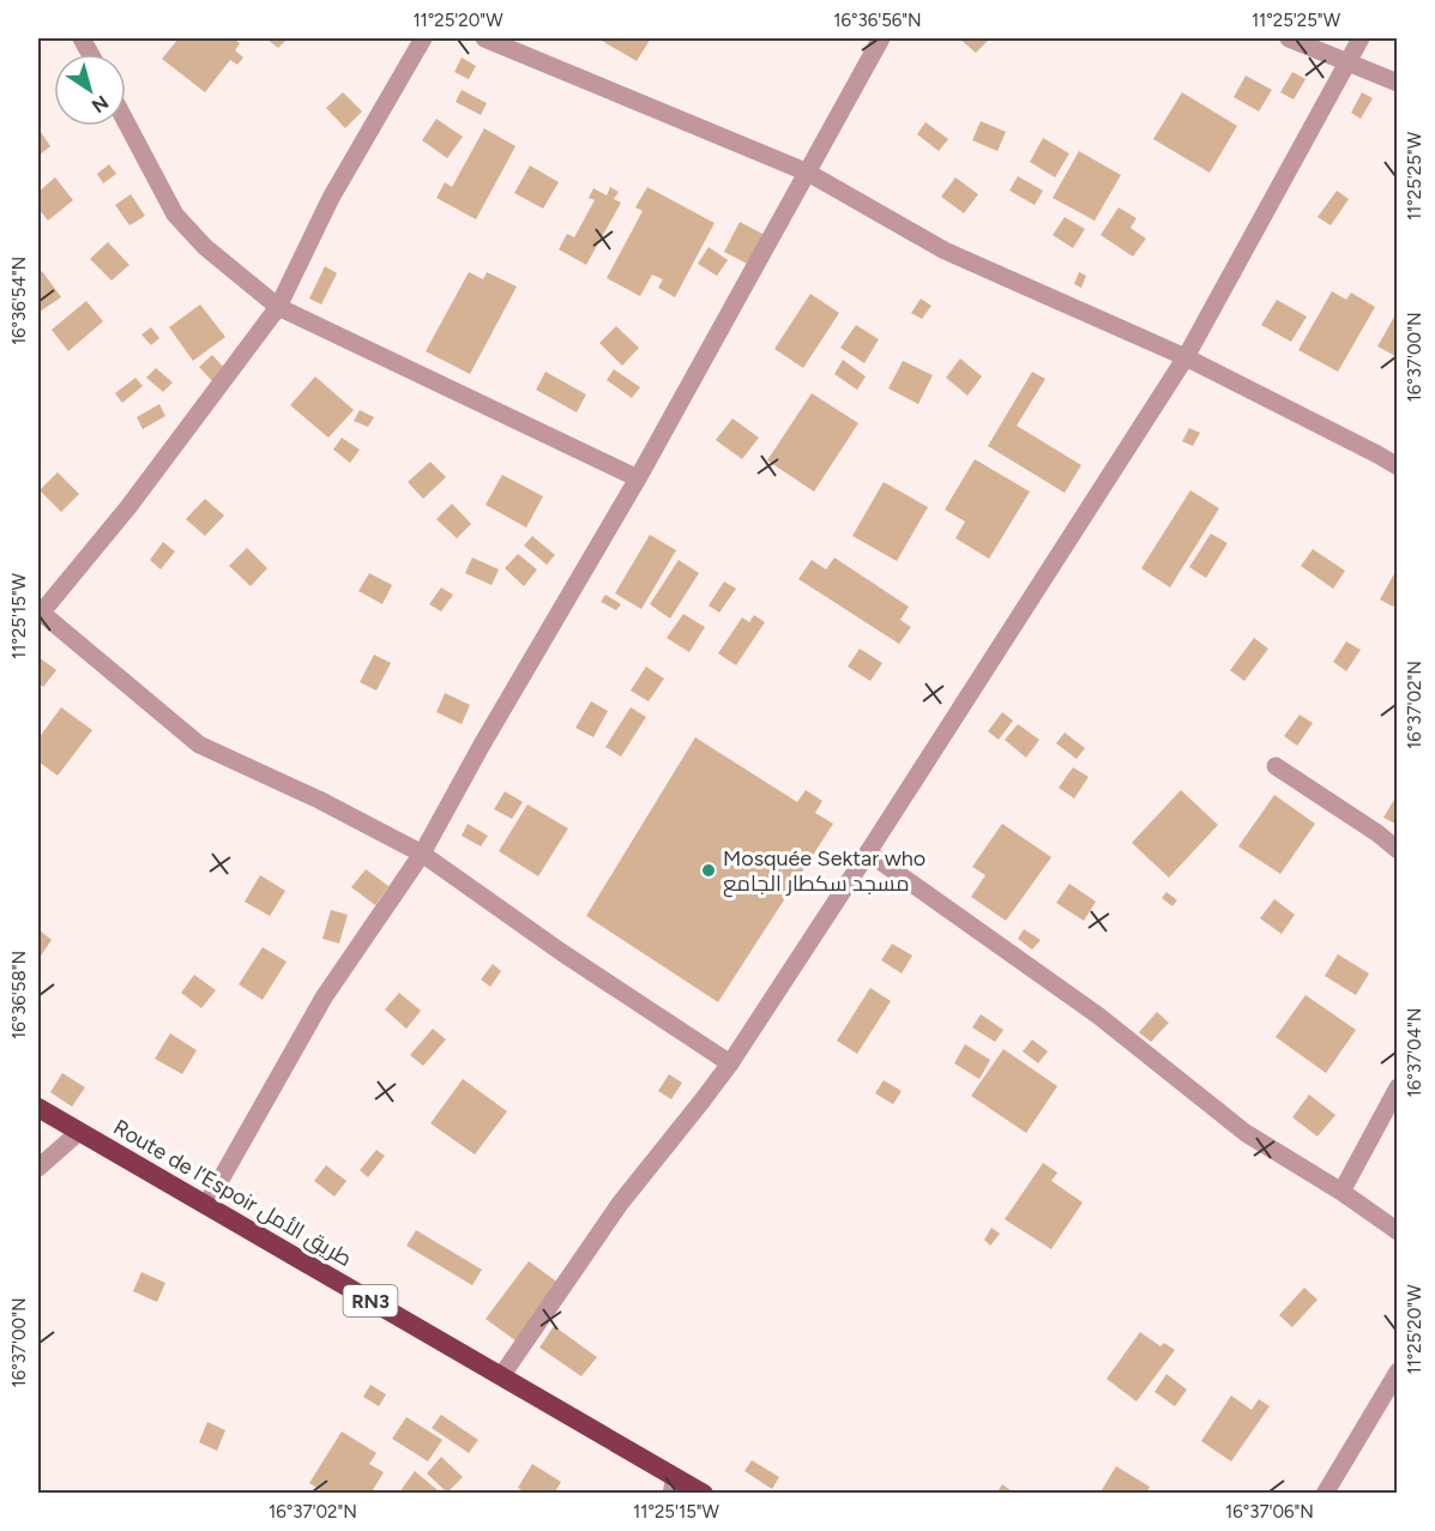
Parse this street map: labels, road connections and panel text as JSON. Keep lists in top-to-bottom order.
{
  "streets": {
    "highway": ["Route de l’Espoir طريق الأمل", "RN3"]
  },
  "places": ["Mosquée Sektar who مسجد سكطار الجامع"],
  "north": "bottom right",
  "coordinates": [
    "11°25'20\"W",
    "16°36'56\"N",
    "11°25'25\"W",
    "16°36'54\"N",
    "16°37'00\"N",
    "11°25'15\"W",
    "16°37'02\"N",
    "16°36'58\"N",
    "16°37'04\"N",
    "16°37'06\"N"
  ]
}
